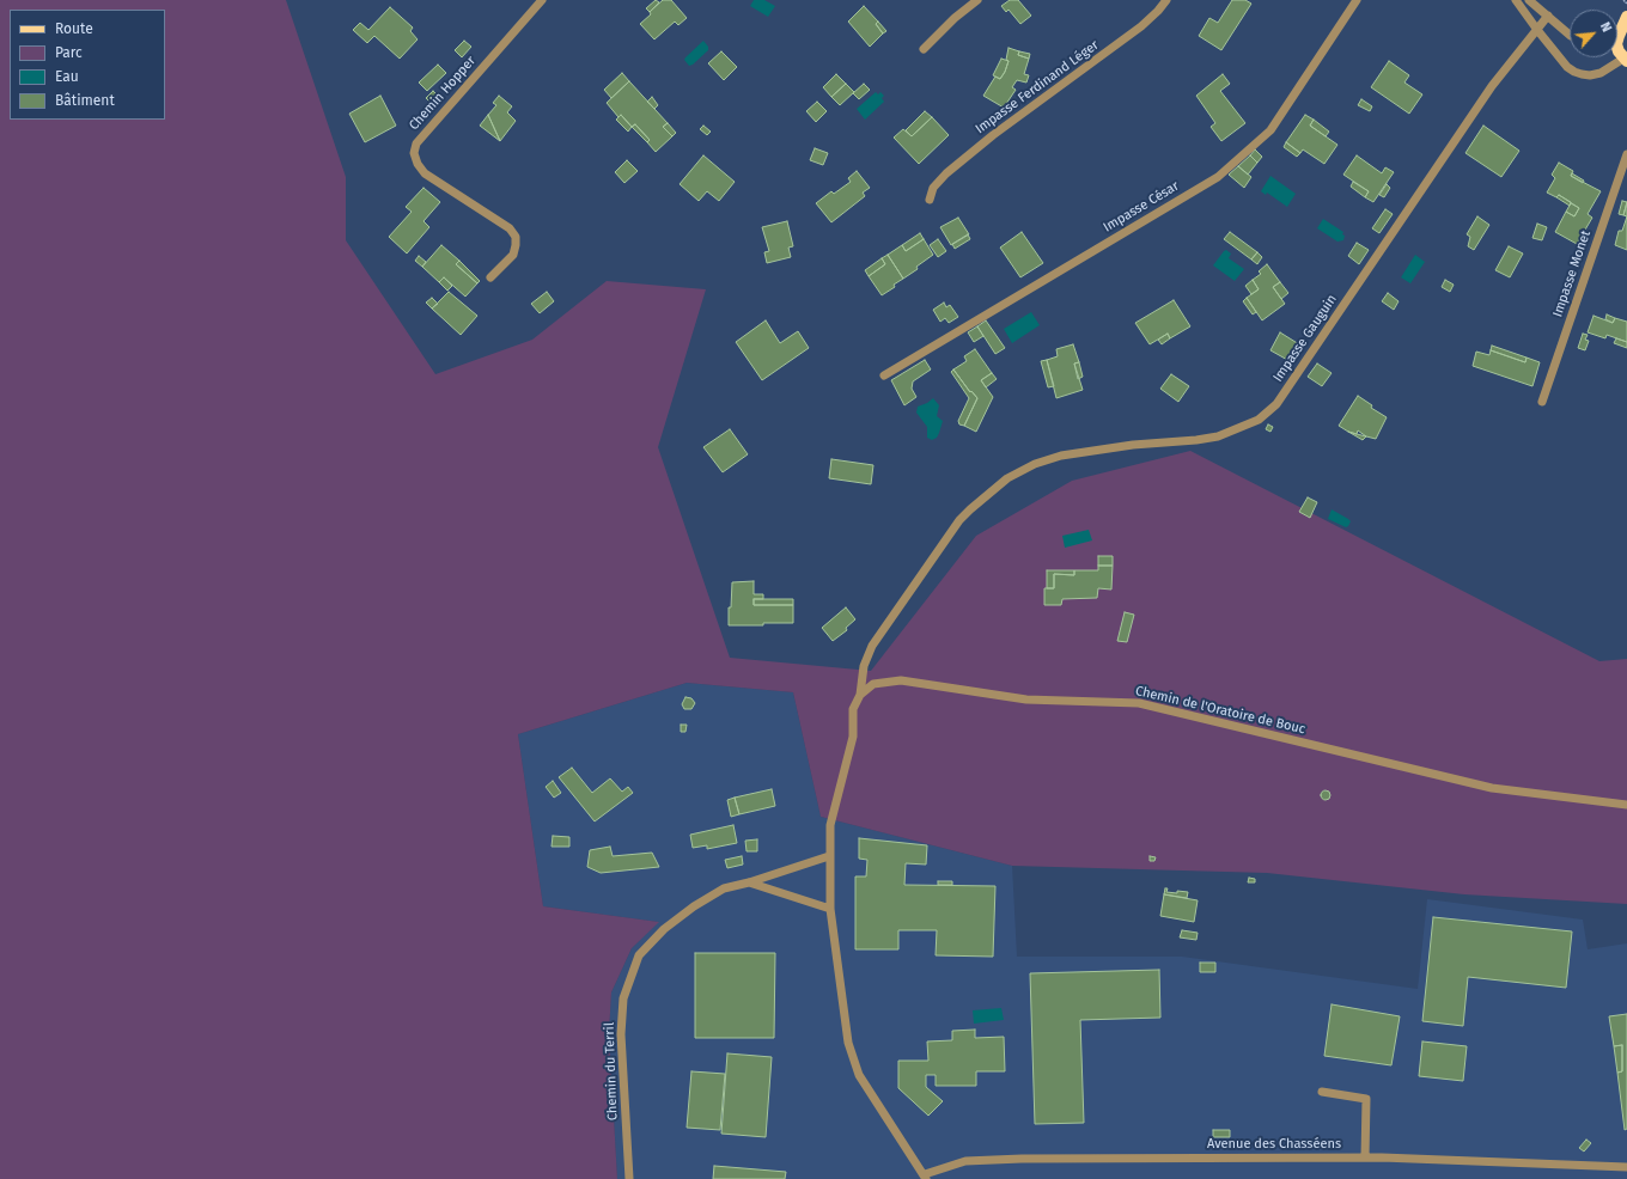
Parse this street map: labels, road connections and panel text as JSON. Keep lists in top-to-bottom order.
{
  "streets": {
    "street": [
      "Impasse Ferdinand Léger",
      "Chemin Hopper",
      "Impasse César",
      "Impasse Monet",
      "Impasse Gauguin",
      "Chemin de l'Oratoire de Bouc",
      "Chemin du Terril",
      "Avenue des Chasséens"
    ]
  },
  "crossings": [
    ["Impasse Gauguin", "Chemin de l'Oratoire de Bouc"]
  ],
  "legend": [
    "Route",
    "Parc",
    "Eau",
    "Bâtiment"
  ],
  "north": "top right"
}
